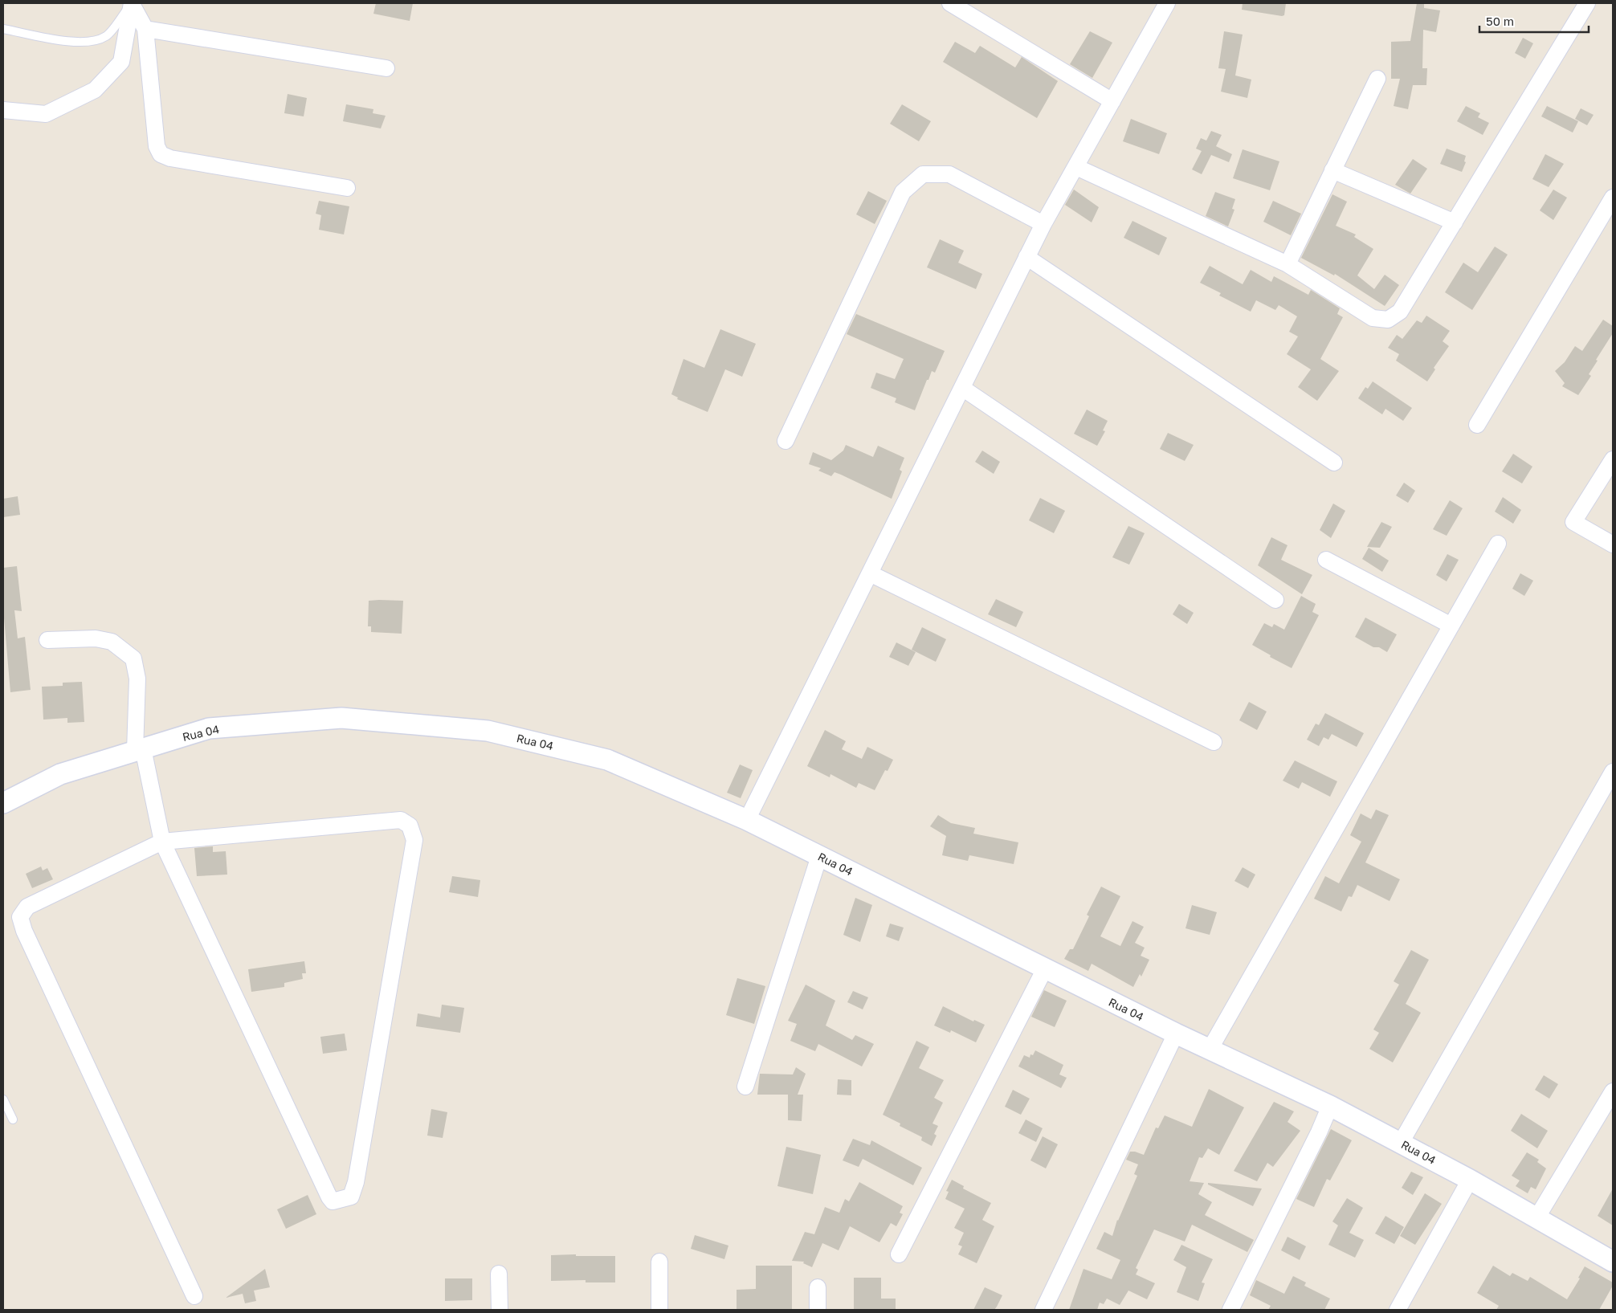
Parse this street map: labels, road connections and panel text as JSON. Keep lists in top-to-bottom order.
{
  "streets": {
    "street": ["Rua 04"]
  },
  "scale_bar": "50 m"
}
